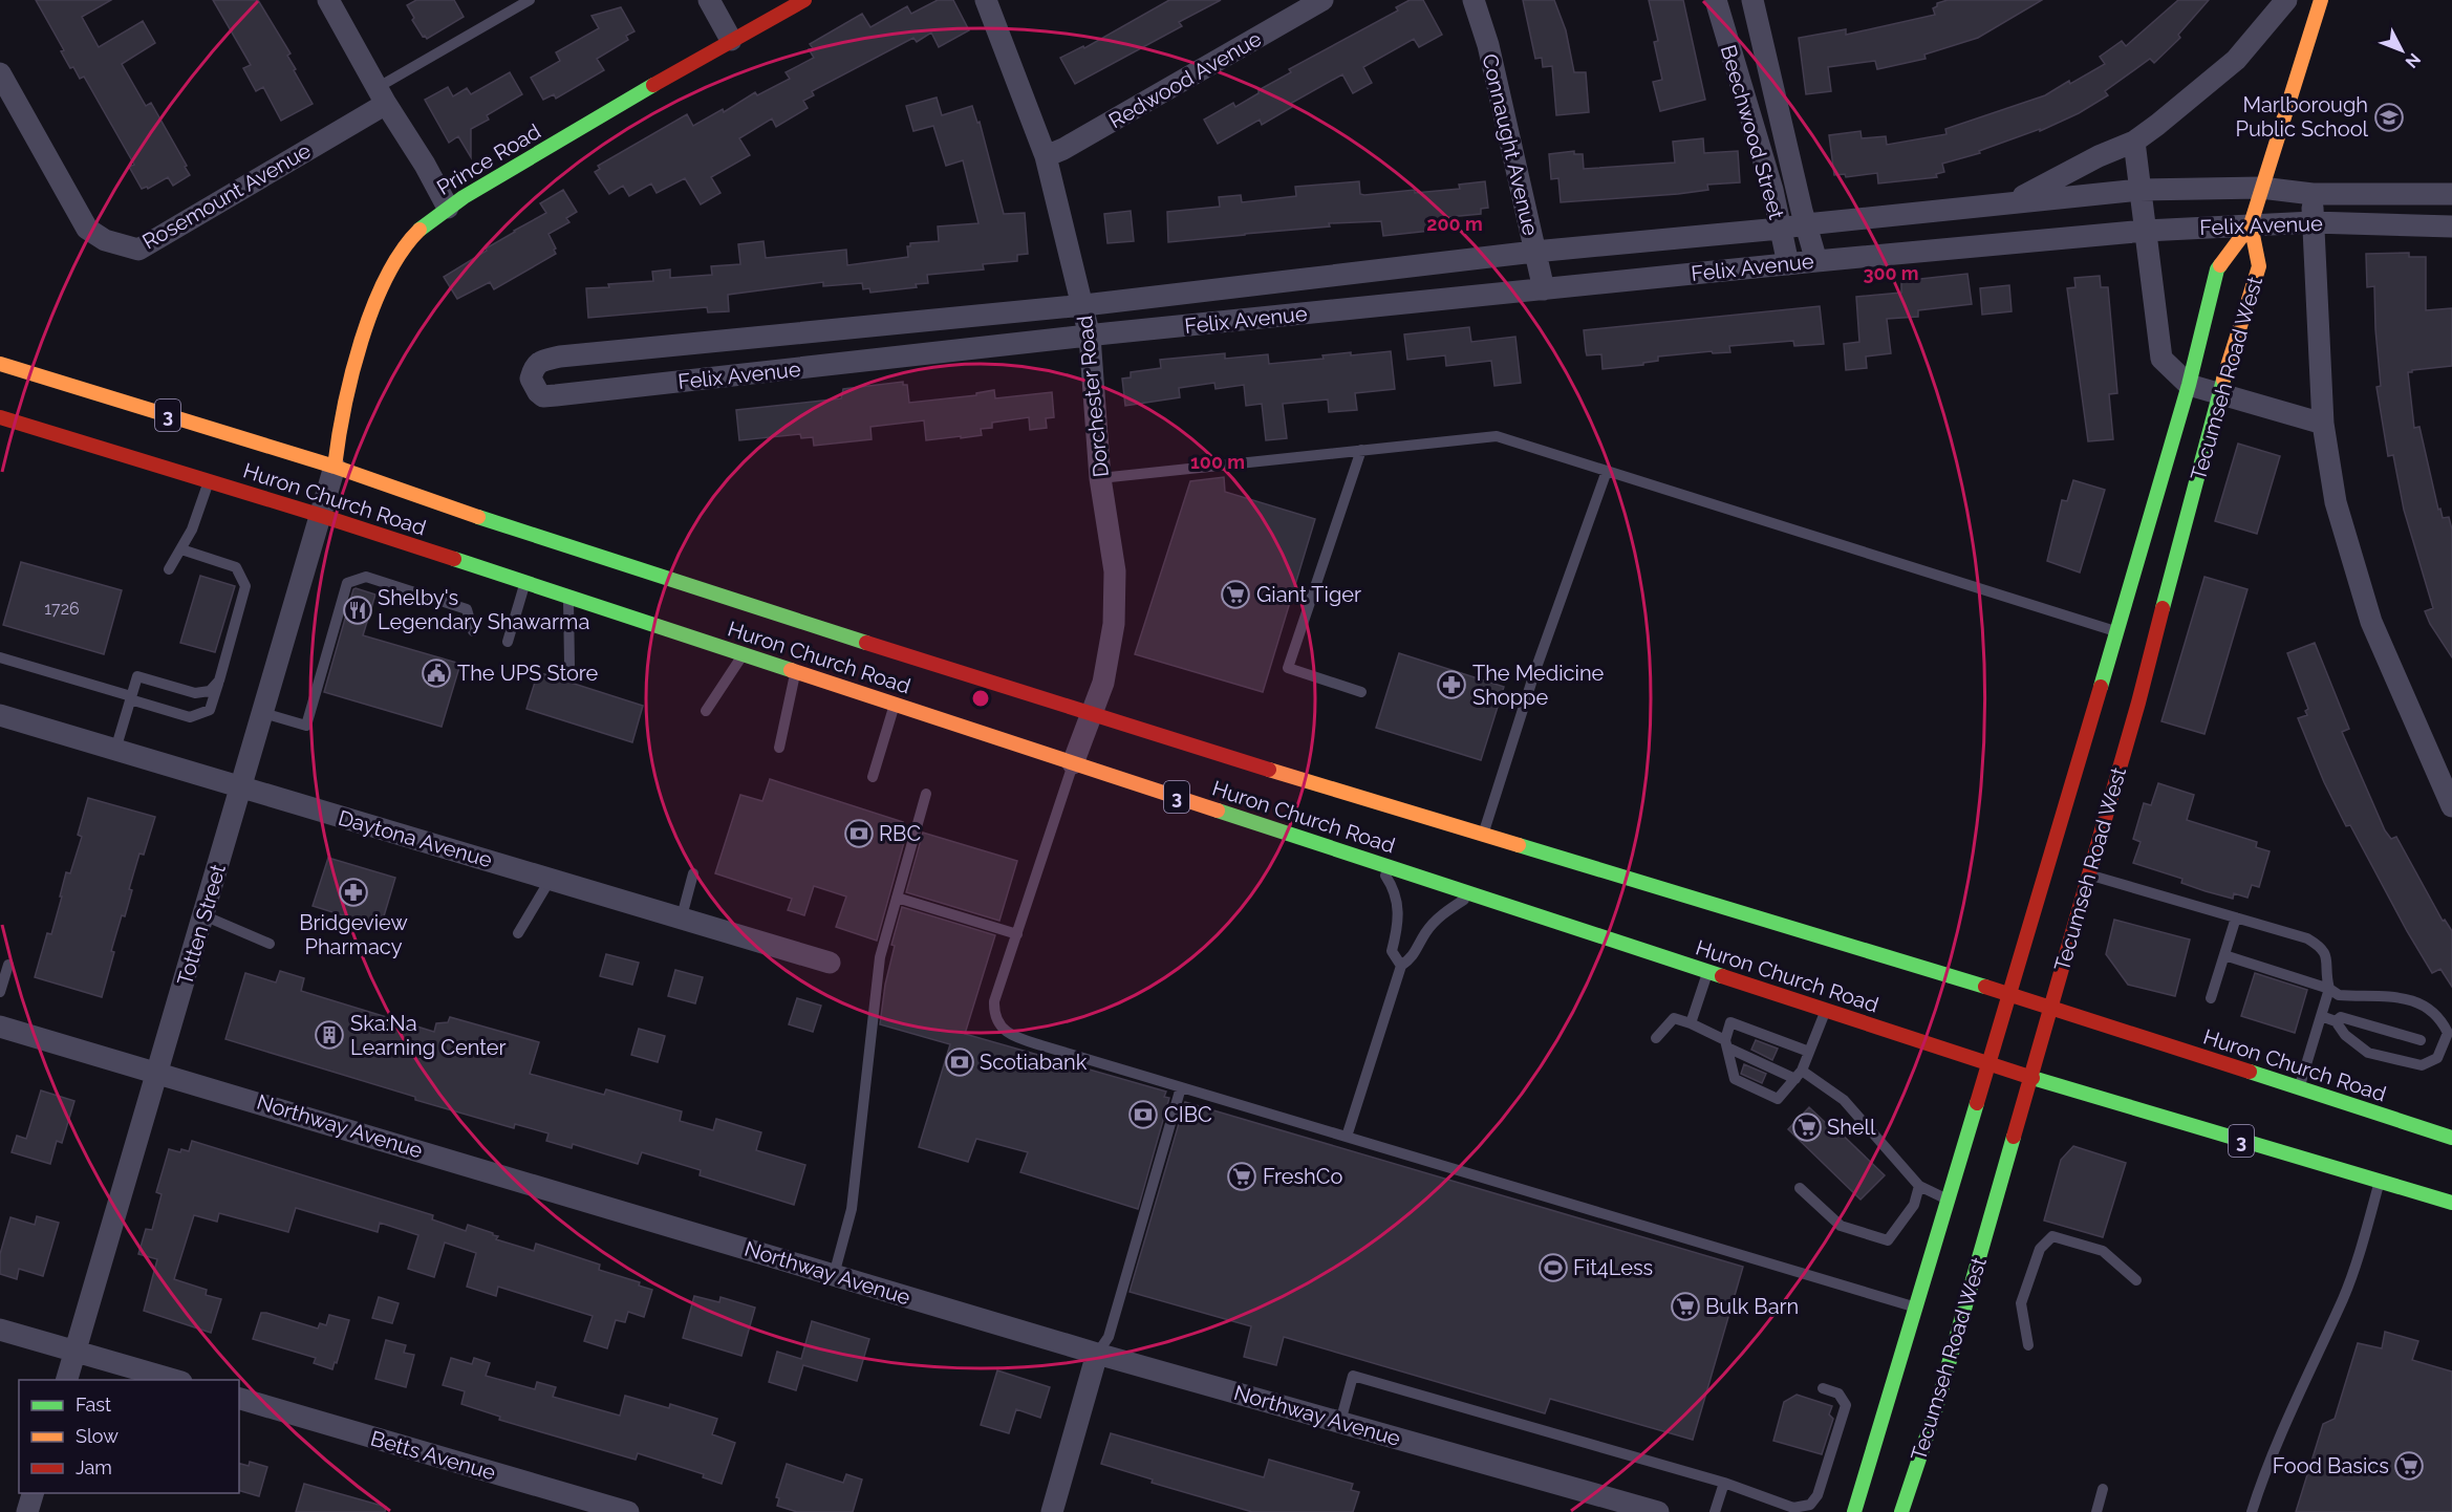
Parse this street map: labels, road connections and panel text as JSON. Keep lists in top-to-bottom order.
{
  "streets": {
    "main road": [
      "Prince Road",
      "Tecumseh Road West",
      "3",
      "Huron Church Road"
    ],
    "street": [
      "Redwood Avenue",
      "Beechwood Street",
      "Connaught Avenue",
      "Rosemount Avenue",
      "Felix Avenue",
      "Dorchester Road",
      "Daytona Avenue",
      "Totten Street",
      "Northway Avenue",
      "Betts Avenue"
    ]
  },
  "crossings": [
    ["Redwood Avenue", "Dorchester Road"],
    ["Beechwood Street", "Felix Avenue"],
    ["Connaught Avenue", "Felix Avenue"],
    ["Prince Road", "Huron Church Road"],
    ["Prince Road", "Totten Street"],
    ["Felix Avenue", "Tecumseh Road West"],
    ["Felix Avenue", "Dorchester Road"],
    ["Tecumseh Road West", "Huron Church Road"],
    ["Dorchester Road", "Huron Church Road"],
    ["Huron Church Road", "Totten Street"],
    ["Daytona Avenue", "Totten Street"],
    ["Totten Street", "Northway Avenue"]
  ],
  "places": {
    "school or university": ["Marlborough Public School"],
    "supermarket": [
      "Giant Tiger",
      "Shell",
      "FreshCo",
      "Bulk Barn",
      "Food Basics"
    ],
    "restaurant": ["Shelby's Legendary Shawarma"],
    "public building": ["The UPS Store"],
    "pharmacy": ["The Medicine Shoppe", "Bridgeview Pharmacy"],
    "bank": ["RBC", "Scotiabank", "CIBC"],
    "building": ["Ska:Na Learning Center"],
    "sports": ["Fit4Less"]
  },
  "house_numbers": ["1726"],
  "legend": ["Fast", "Slow", "Jam"],
  "north": "bottom right",
  "rings": ["200 m", "300 m", "100 m"]
}
